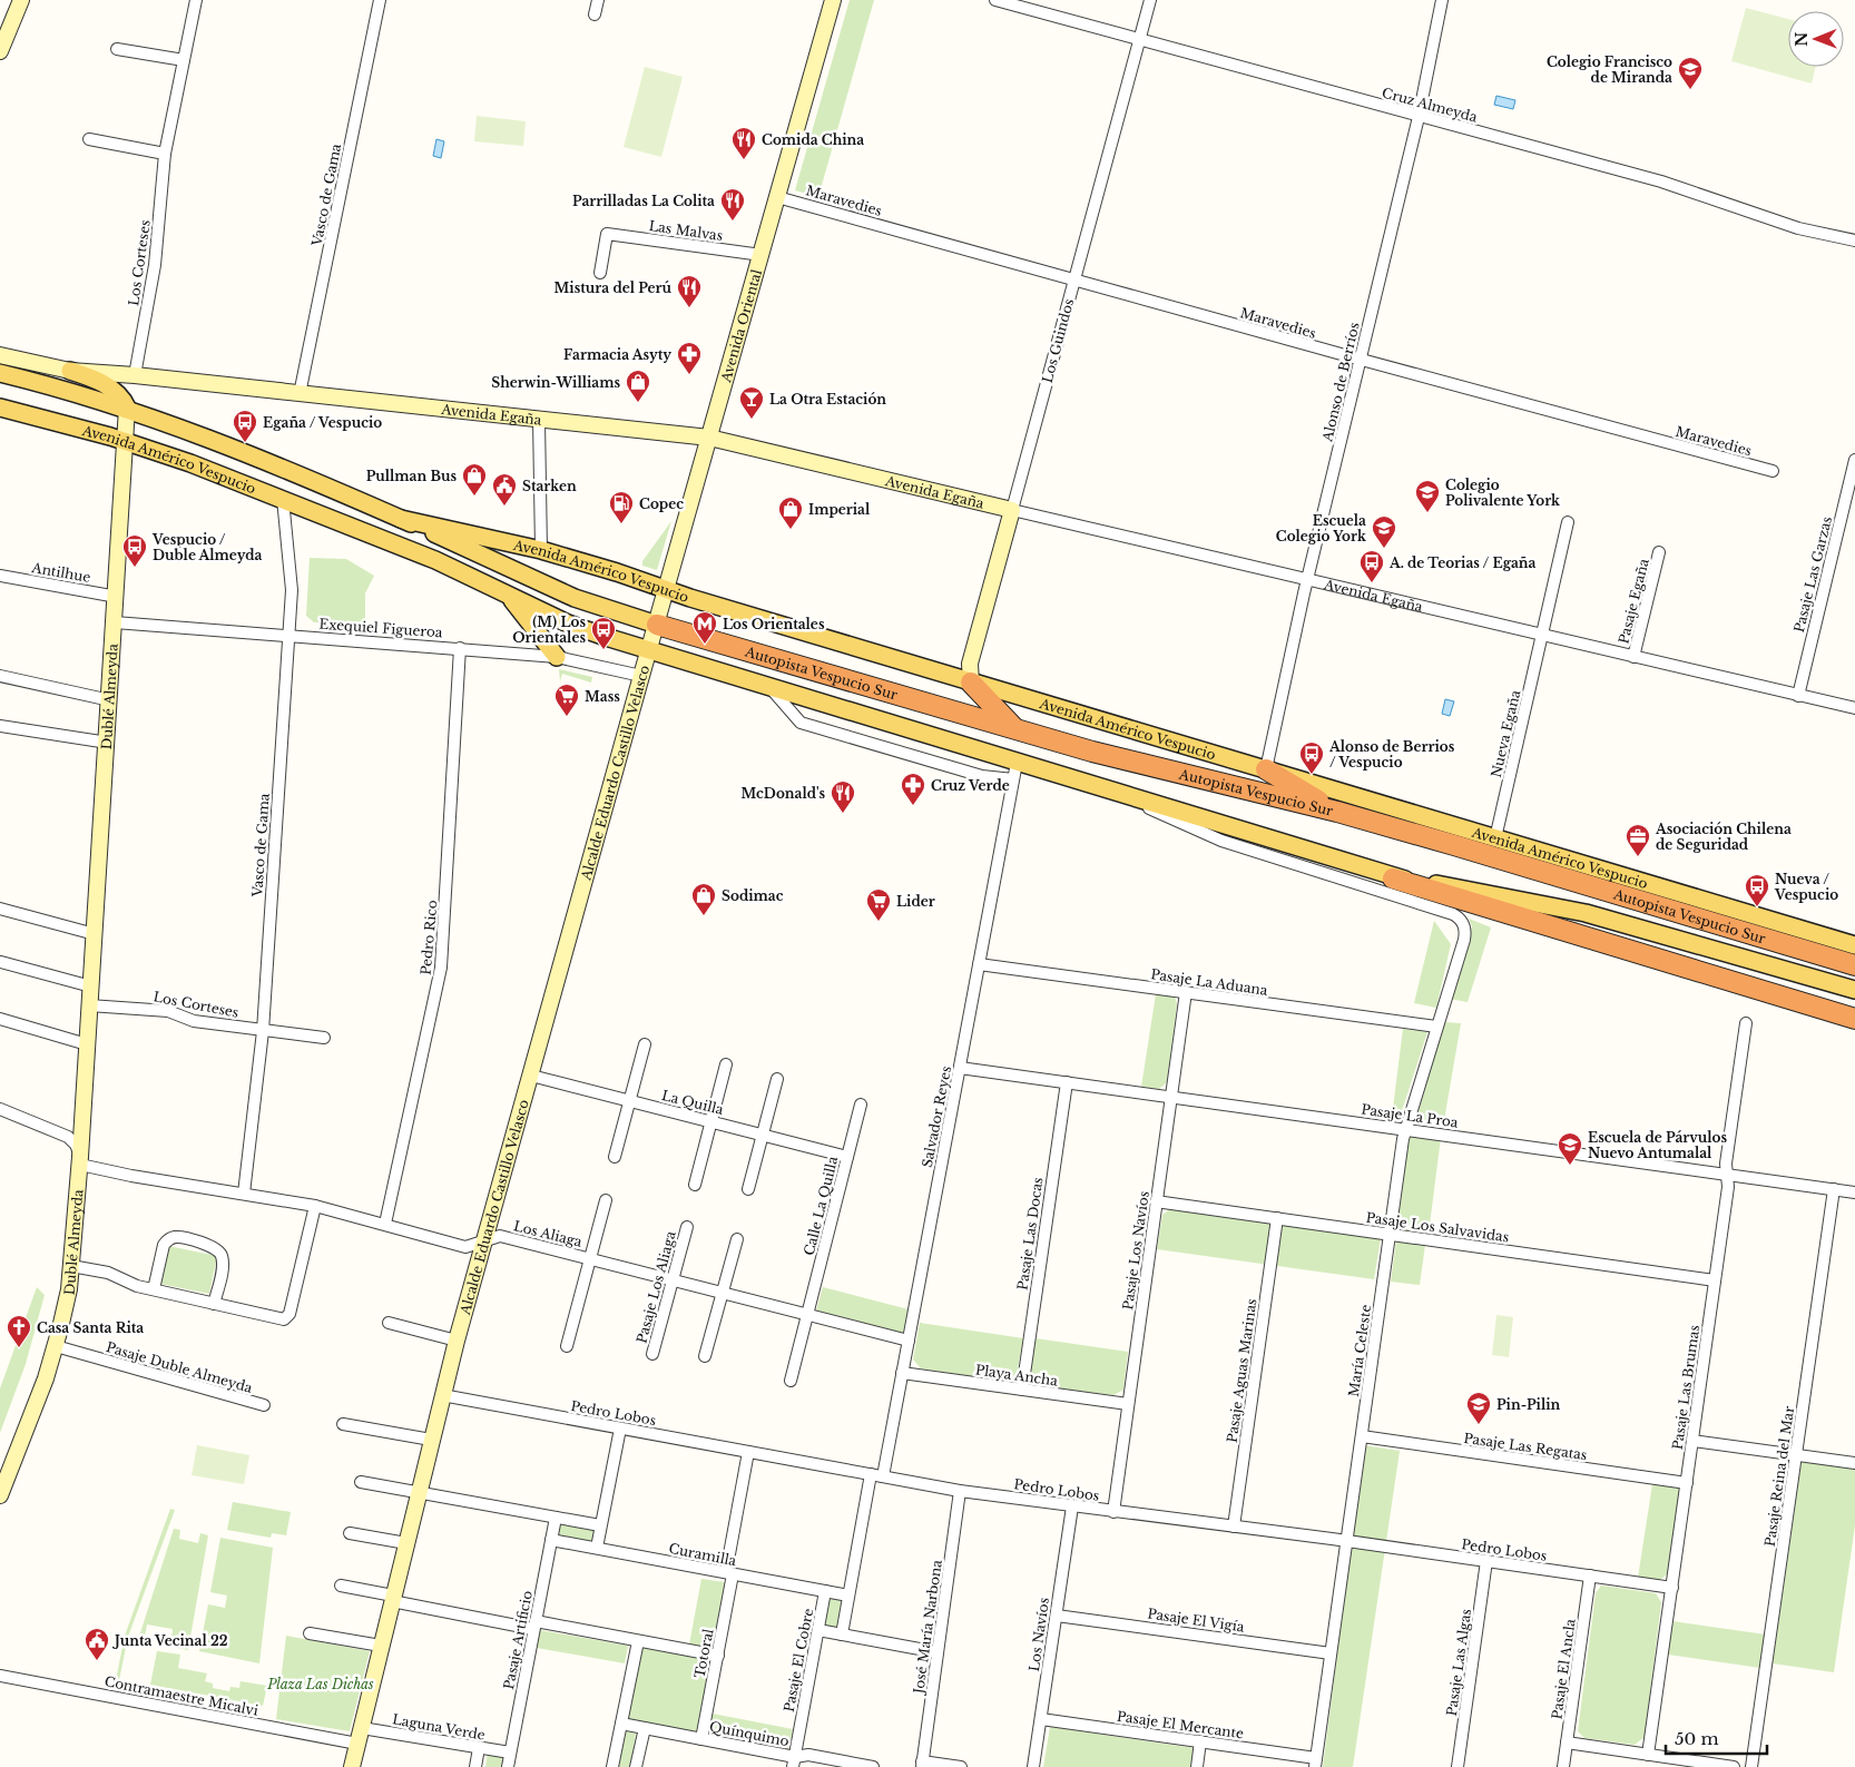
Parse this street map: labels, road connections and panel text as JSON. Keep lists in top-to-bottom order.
{
  "streets": {
    "highway": ["Autopista Vespucio Sur"],
    "main road": [
      "Avenida Oriental",
      "Los Guindos",
      "Avenida Egaña",
      "Avenida Américo Vespucio",
      "Dublé Almeyda",
      "Alcalde Eduardo Castillo Velasco"
    ],
    "street": [
      "Cruz Almeyda",
      "Vasco de Gama",
      "Maravedies",
      "Las Malvas",
      "Los Corteses",
      "Alonso de Berríos",
      "Antilhue",
      "Pasaje Las Garzas",
      "Pasaje Egaña",
      "Exequiel Figueroa",
      "Nueva Egaña",
      "Pedro Rico",
      "Pasaje La Aduana",
      "La Quilla",
      "Pasaje La Proa",
      "Salvador Reyes",
      "Calle La Quilla",
      "Pasaje Los Salvavidas",
      "Los Aliaga",
      "Pasaje Las Docas",
      "Pasaje Los Navíos",
      "Pasaje Los Aliaga",
      "María Celeste",
      "Pasaje Duble Almeyda",
      "Pasaje Aguas Marinas",
      "Playa Ancha",
      "Pasaje Las Brumas",
      "Pedro Lobos",
      "Pasaje Las Regatas",
      "Pasaje Reina del Mar",
      "Curamilla",
      "Pasaje El Vigía",
      "José María Narbona",
      "Los Navíos",
      "Pasaje Artificio",
      "Totoral",
      "Pasaje El Cobre",
      "Pasaje Las Algas",
      "Pasaje El Ancla",
      "Contramaestre Micalvi",
      "Pasaje El Mercante",
      "Laguna Verde",
      "Quínquimo"
    ]
  },
  "crossings": [
    ["Cruz Almeyda", "Los Guindos"],
    ["Cruz Almeyda", "Alonso de Berríos"],
    ["Vasco de Gama", "Los Corteses"],
    ["Vasco de Gama", "Avenida Egaña"],
    ["Vasco de Gama", "Avenida Américo Vespucio"],
    ["Vasco de Gama", "Exequiel Figueroa"],
    ["Vasco de Gama", "Los Aliaga"],
    ["Maravedies", "Avenida Oriental"],
    ["Maravedies", "Los Guindos"],
    ["Maravedies", "Alonso de Berríos"],
    ["Las Malvas", "Avenida Oriental"],
    ["Los Corteses", "Avenida Egaña"],
    ["Los Corteses", "Dublé Almeyda"],
    ["Avenida Oriental", "Avenida Egaña"],
    ["Avenida Oriental", "Avenida Américo Vespucio"],
    ["Avenida Oriental", "Autopista Vespucio Sur"],
    ["Avenida Oriental", "Alcalde Eduardo Castillo Velasco"],
    ["Los Guindos", "Avenida Egaña"],
    ["Los Guindos", "Avenida Américo Vespucio"],
    ["Alonso de Berríos", "Avenida Egaña"],
    ["Alonso de Berríos", "Avenida Américo Vespucio"],
    ["Avenida Egaña", "Pasaje Las Garzas"],
    ["Avenida Egaña", "Pasaje Egaña"],
    ["Avenida Egaña", "Nueva Egaña"],
    ["Avenida Américo Vespucio", "Autopista Vespucio Sur"],
    ["Avenida Américo Vespucio", "Dublé Almeyda"],
    ["Avenida Américo Vespucio", "Nueva Egaña"],
    ["Avenida Américo Vespucio", "Alcalde Eduardo Castillo Velasco"],
    ["Avenida Américo Vespucio", "Salvador Reyes"],
    ["Avenida Américo Vespucio", "María Celeste"],
    ["Antilhue", "Dublé Almeyda"],
    ["Exequiel Figueroa", "Dublé Almeyda"],
    ["Exequiel Figueroa", "Alcalde Eduardo Castillo Velasco"],
    ["Exequiel Figueroa", "Pedro Rico"],
    ["Dublé Almeyda", "Los Aliaga"],
    ["Dublé Almeyda", "Pasaje Duble Almeyda"],
    ["Alcalde Eduardo Castillo Velasco", "La Quilla"],
    ["Alcalde Eduardo Castillo Velasco", "Los Aliaga"],
    ["Alcalde Eduardo Castillo Velasco", "Pedro Lobos"],
    ["Alcalde Eduardo Castillo Velasco", "Contramaestre Micalvi"],
    ["Alcalde Eduardo Castillo Velasco", "Laguna Verde"],
    ["Pedro Rico", "Los Aliaga"],
    ["Pasaje La Aduana", "Salvador Reyes"],
    ["Pasaje La Aduana", "Pasaje Los Navíos"],
    ["Pasaje La Aduana", "María Celeste"],
    ["La Quilla", "Calle La Quilla"],
    ["Pasaje La Proa", "Salvador Reyes"],
    ["Pasaje La Proa", "Pasaje Las Docas"],
    ["Pasaje La Proa", "Pasaje Los Navíos"],
    ["Pasaje La Proa", "María Celeste"],
    ["Pasaje La Proa", "Pasaje Las Brumas"],
    ["Pasaje La Proa", "Pasaje Reina del Mar"],
    ["Salvador Reyes", "Los Aliaga"],
    ["Salvador Reyes", "Playa Ancha"],
    ["Salvador Reyes", "Pedro Lobos"],
    ["Calle La Quilla", "Los Aliaga"],
    ["Pasaje Los Salvavidas", "Pasaje Los Navíos"],
    ["Pasaje Los Salvavidas", "María Celeste"],
    ["Pasaje Los Salvavidas", "Pasaje Aguas Marinas"],
    ["Pasaje Los Salvavidas", "Pasaje Las Brumas"],
    ["Los Aliaga", "Pasaje Los Aliaga"],
    ["Pasaje Las Docas", "Playa Ancha"],
    ["Pasaje Los Navíos", "Playa Ancha"],
    ["Pasaje Los Navíos", "Pedro Lobos"],
    ["María Celeste", "Pedro Lobos"],
    ["María Celeste", "Pasaje Las Regatas"],
    ["María Celeste", "Pasaje El Vigía"],
    ["María Celeste", "Pasaje El Mercante"],
    ["Pasaje Aguas Marinas", "Pedro Lobos"],
    ["Pasaje Las Brumas", "Pedro Lobos"],
    ["Pasaje Las Brumas", "Pasaje Las Regatas"],
    ["Pedro Lobos", "José María Narbona"],
    ["Pedro Lobos", "Los Navíos"],
    ["Pedro Lobos", "Totoral"],
    ["Pedro Lobos", "Pasaje Las Algas"],
    ["Pedro Lobos", "Pasaje El Ancla"],
    ["Curamilla", "Pasaje Artificio"],
    ["Curamilla", "Totoral"],
    ["Curamilla", "Pasaje El Cobre"],
    ["Pasaje El Vigía", "Los Navíos"],
    ["Los Navíos", "Pasaje El Mercante"],
    ["Pasaje Artificio", "Laguna Verde"],
    ["Totoral", "Quínquimo"],
    ["Pasaje El Cobre", "Quínquimo"]
  ],
  "parks": ["Plaza Las Dichas"],
  "places": {
    "school or university": [
      "Colegio Francisco de Miranda",
      "Colegio Polivalente York",
      "Escuela Colegio York",
      "Escuela de Párvulos Nuevo Antumalal",
      "Pin-Pilin"
    ],
    "restaurant": [
      "Comida China",
      "Parrilladas La Colita",
      "Mistura del Perú",
      "McDonald's"
    ],
    "pharmacy": ["Farmacia Asyty", "Cruz Verde"],
    "shop": [
      "Sherwin-Williams",
      "Pullman Bus",
      "Imperial",
      "Sodimac"
    ],
    "bar": ["La Otra Estación"],
    "bus stop": [
      "Egaña / Vespucio",
      "Vespucio / Duble Almeyda",
      "A. de Teorias / Egaña",
      "(M) Los Orientales",
      "Alonso de Berrios / Vespucio",
      "Nueva / Vespucio"
    ],
    "public building": ["Starken", "Junta Vecinal 22"],
    "fuel station": ["Copec"],
    "metro station": ["Los Orientales"],
    "supermarket": ["Mass", "Lider"],
    "office": ["Asociación Chilena de Seguridad"],
    "church": ["Casa Santa Rita"]
  },
  "scale_bar": "50 m",
  "north": "left"
}
